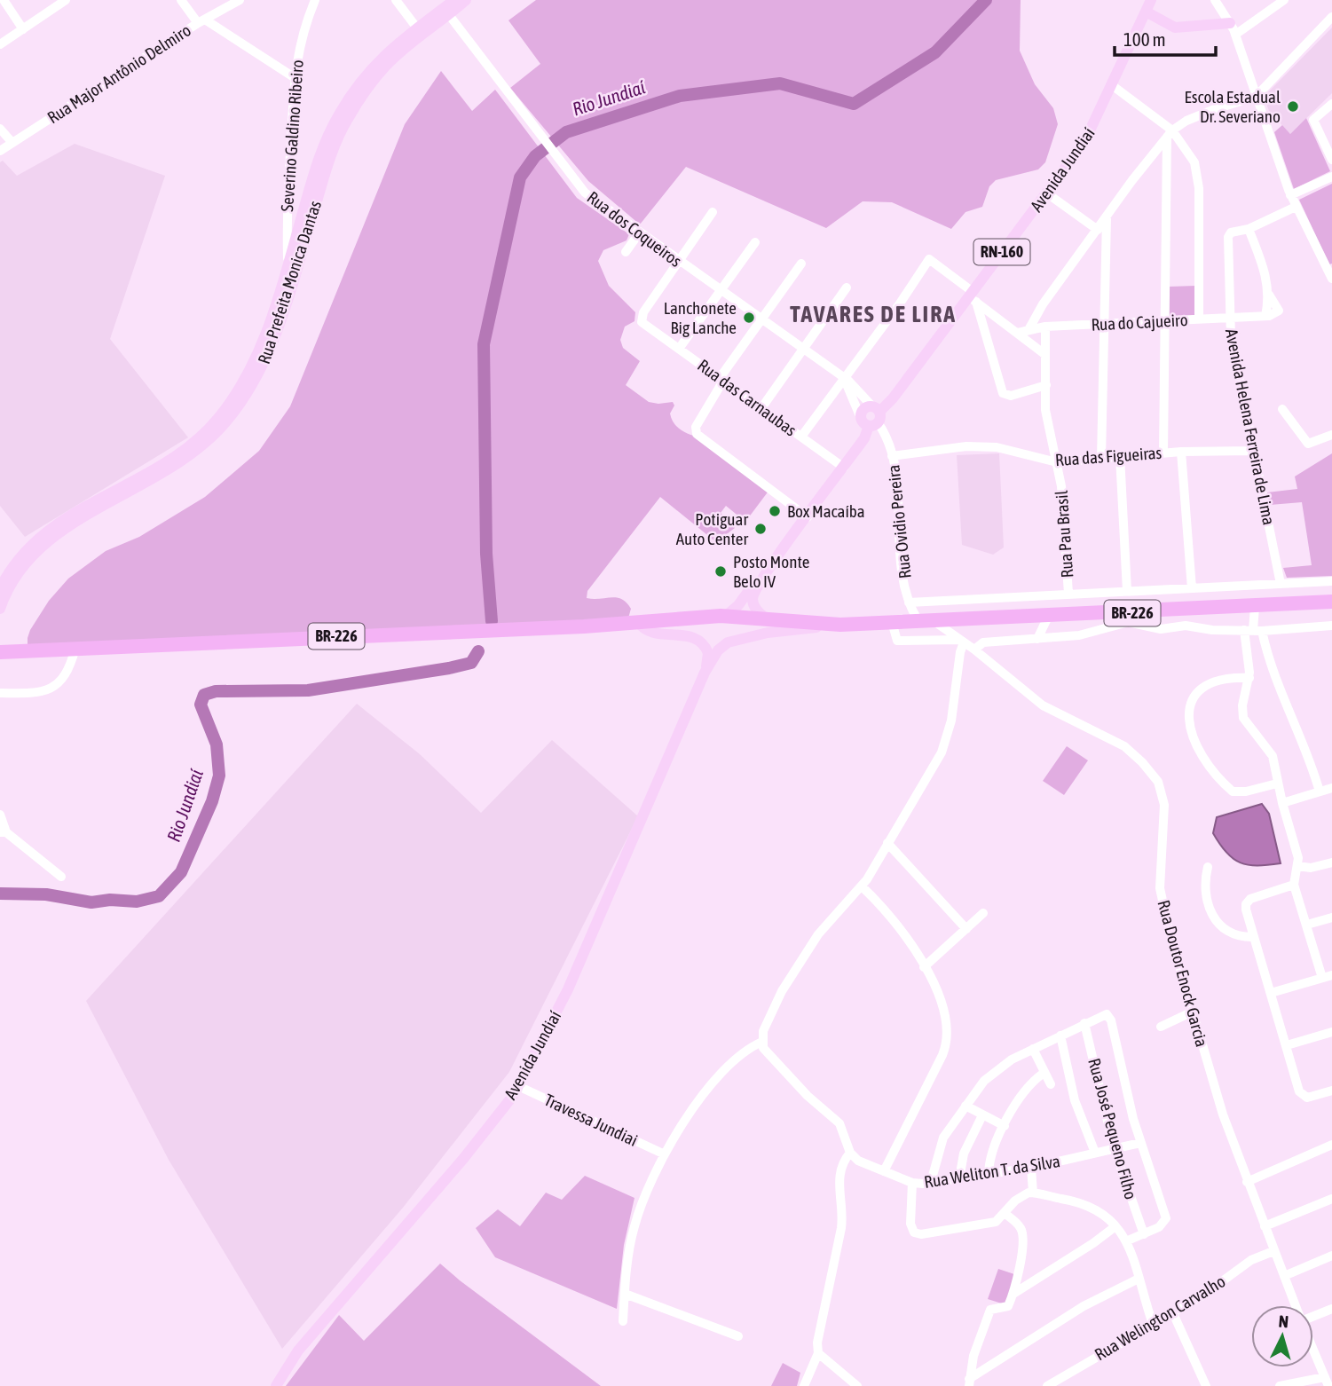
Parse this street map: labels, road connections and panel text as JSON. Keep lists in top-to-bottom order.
{
  "streets": {
    "highway": ["BR-226"],
    "main road": ["Avenida Jundiaí", "RN-160", "Rua Prefeita Monica Dantas"],
    "street": [
      "Rua Major Antônio Delmiro",
      "Severino Galdino Ribeiro",
      "Rua dos Coqueiros",
      "Rua do Cajueiro",
      "Rua das Carnaubas",
      "Avenida Helena Ferreira de Lima",
      "Rua das Figueiras",
      "Rua Ovidio Pereira",
      "Rua Pau Brasil",
      "Rua Doutor Enock Garcia",
      "Travessa Jundiai",
      "Rua José Pequeno Filho",
      "Rua Weliton T. da Silva",
      "Rua Welington Carvalho"
    ]
  },
  "crossings": [
    ["Severino Galdino Ribeiro", "Rua Prefeita Monica Dantas"],
    ["Avenida Jundiaí", "Rua dos Coqueiros"],
    ["Avenida Jundiaí", "Rua das Carnaubas"],
    ["Avenida Jundiaí", "Rua Ovidio Pereira"],
    ["Avenida Jundiaí", "BR-226"],
    ["Avenida Jundiaí", "Travessa Jundiai"],
    ["Rua dos Coqueiros", "Rua Prefeita Monica Dantas"],
    ["Rua dos Coqueiros", "Rua das Carnaubas"],
    ["Rua dos Coqueiros", "Rua Ovidio Pereira"],
    ["Rua do Cajueiro", "Avenida Helena Ferreira de Lima"],
    ["Rua do Cajueiro", "Rua Pau Brasil"],
    ["Avenida Helena Ferreira de Lima", "Rua das Figueiras"],
    ["Rua das Figueiras", "Rua Ovidio Pereira"],
    ["Rua das Figueiras", "Rua Pau Brasil"],
    ["Rua Ovidio Pereira", "BR-226"],
    ["Rua Ovidio Pereira", "Rua Doutor Enock Garcia"],
    ["BR-226", "Rua Doutor Enock Garcia"],
    ["Rua Doutor Enock Garcia", "Rua Welington Carvalho"],
    ["Rua José Pequeno Filho", "Rua Weliton T. da Silva"]
  ],
  "districts": ["TAVARES DE LIRA"],
  "water": ["Rio Jundiaí"],
  "places": [
    "Escola Estadual Dr. Severiano",
    "Lanchonete Big Lanche",
    "Box Macaíba",
    "Potiguar Auto Center",
    "Posto Monte Belo IV"
  ],
  "scale_bar": "100 m",
  "north": "top"
}
